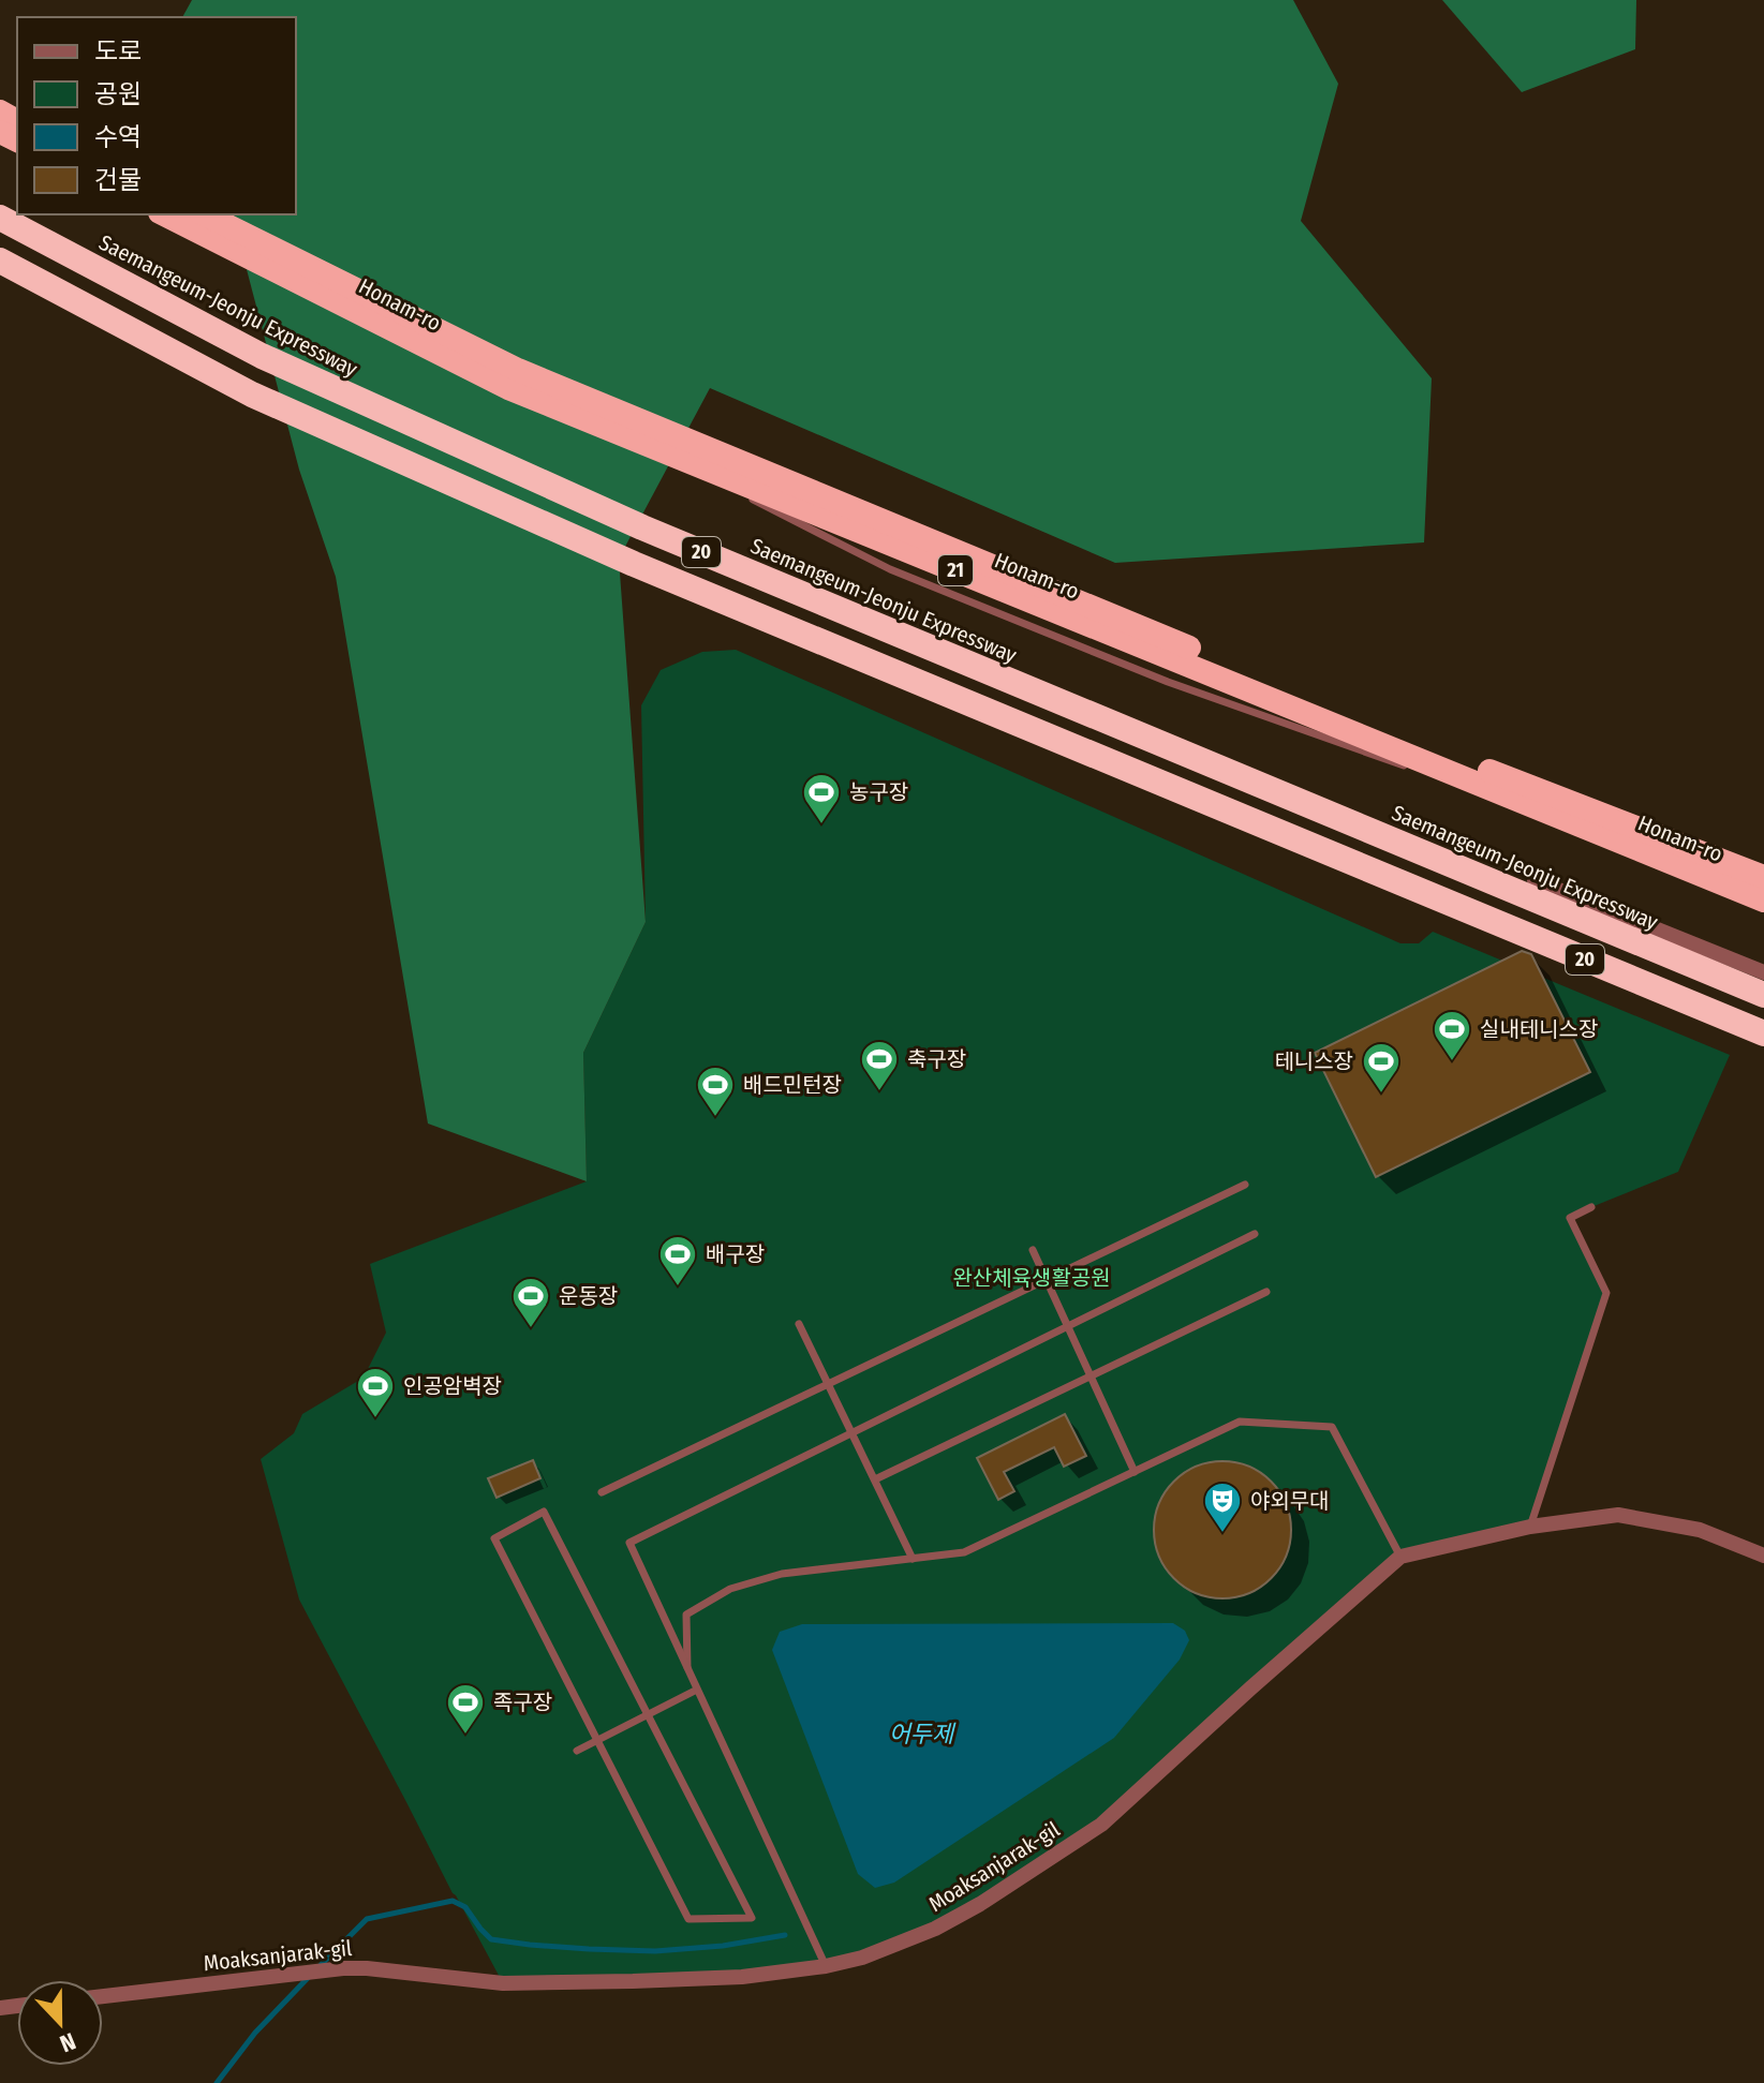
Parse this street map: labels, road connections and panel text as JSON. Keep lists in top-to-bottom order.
{
  "streets": {
    "highway": [
      "Honam-ro",
      "Saemangeum-Jeonju Expressway",
      "20",
      "21"
    ],
    "street": ["Moaksanjarak-gil"]
  },
  "water": ["어두제"],
  "parks": ["완산체육생활공원"],
  "places": {
    "sports": [
      "농구장",
      "실내테니스장",
      "축구장",
      "테니스장",
      "배드민턴장",
      "배구장",
      "운동장",
      "인공암벽장",
      "족구장"
    ],
    "theatre": ["야외무대"]
  },
  "legend": [
    "도로",
    "공원",
    "수역",
    "건물"
  ],
  "north": "bottom"
}
